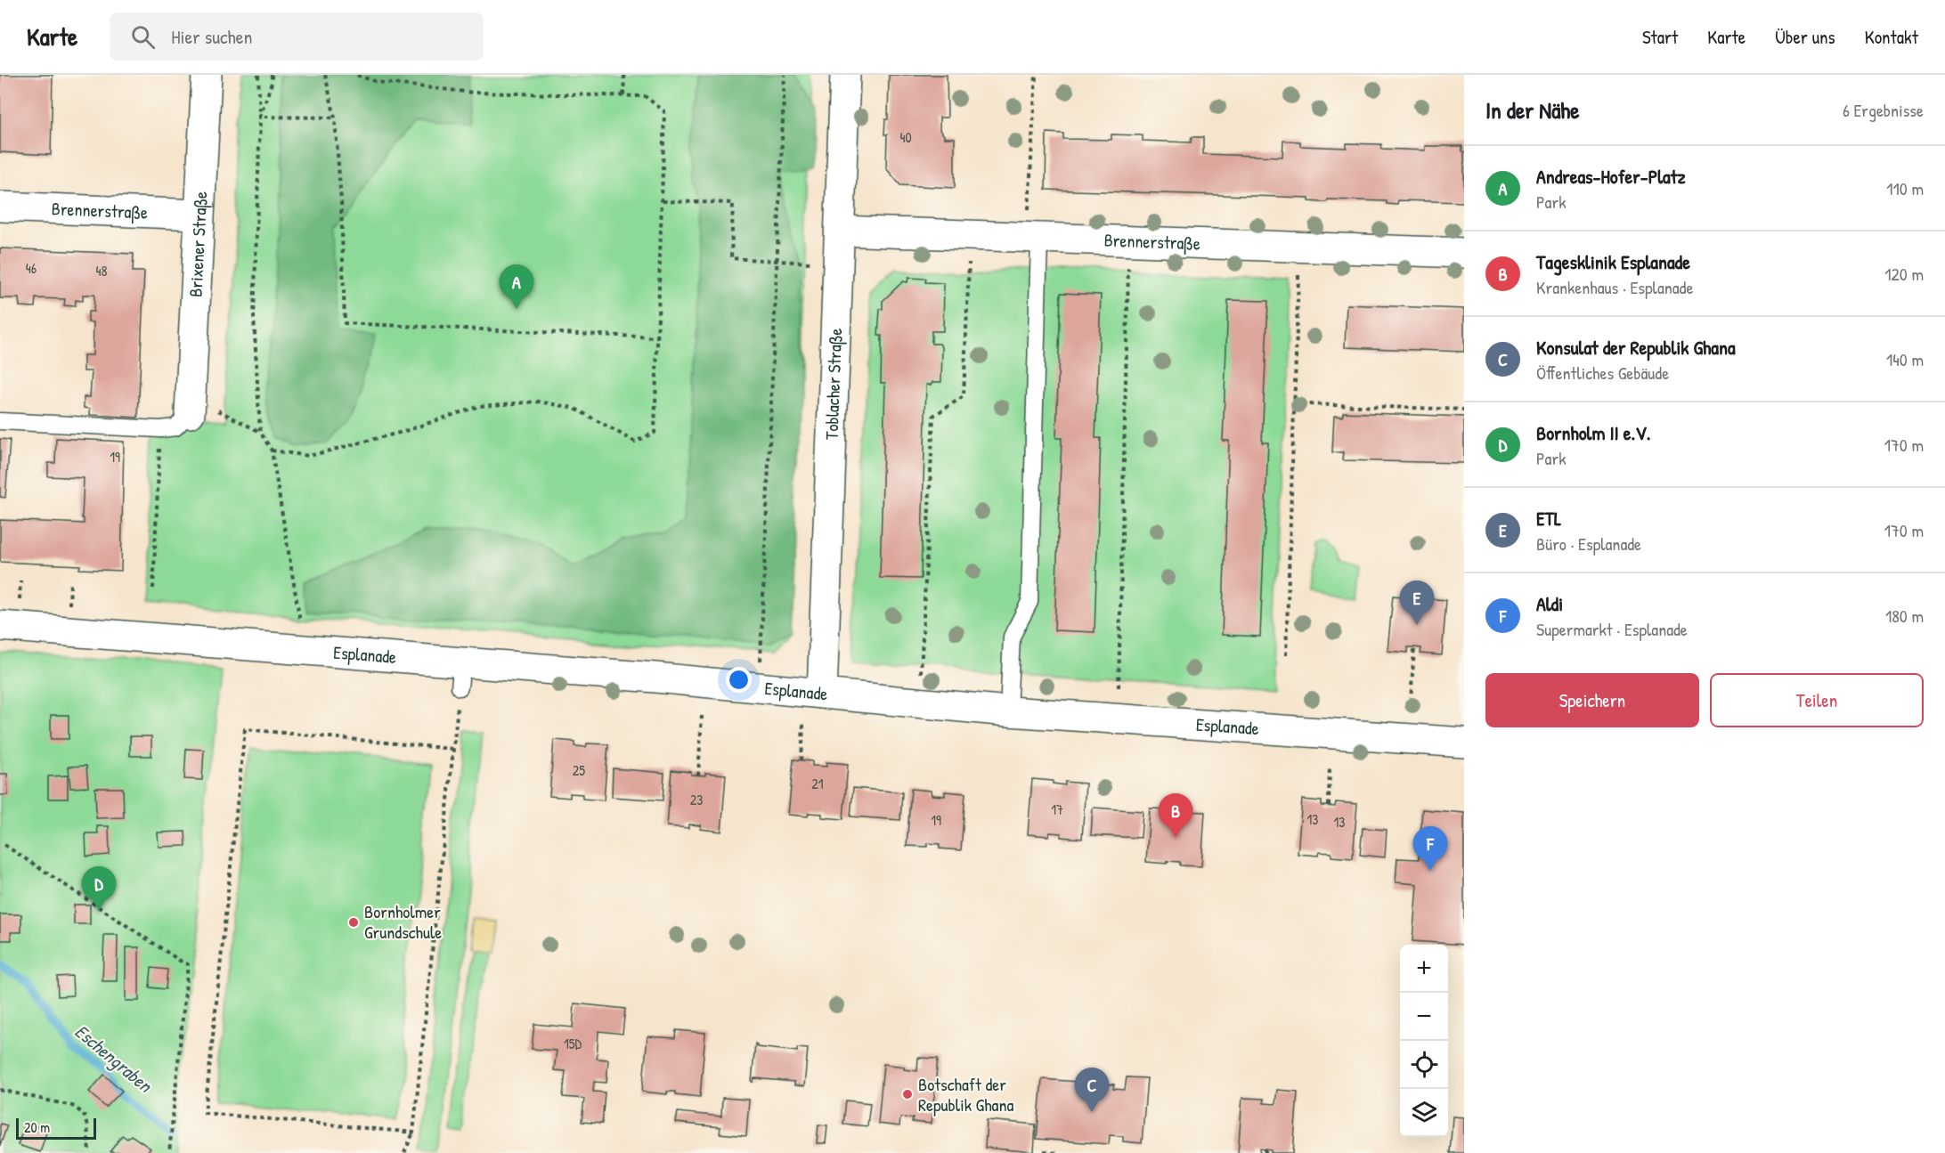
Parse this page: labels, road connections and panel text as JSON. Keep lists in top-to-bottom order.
{
  "streets": {
    "street": [
      "Brennerstraße",
      "Brixener Straße",
      "Toblacher Straße",
      "Esplanade"
    ]
  },
  "crossings": [
    ["Brennerstraße", "Brixener Straße"],
    ["Brennerstraße", "Toblacher Straße"],
    ["Toblacher Straße", "Esplanade"]
  ],
  "water": ["Eschengraben"],
  "places": ["Bornholmer Grundschule", "Botschaft der Republik Ghana"],
  "house_numbers": [
    "40",
    "46",
    "48",
    "19",
    "25",
    "21",
    "23",
    "17",
    "13",
    "19",
    "13",
    "15D"
  ],
  "scale_bar": "20 m",
  "page": {
    "header": "Karte",
    "search": "Hier suchen",
    "nav": [
      "Start",
      "Karte",
      "Über uns",
      "Kontakt"
    ],
    "heading": ["In der Nähe", "6 Ergebnisse"],
    "list": [
      {
        "mark": "A",
        "name": "Andreas-Hofer-Platz",
        "note": "Park",
        "value": "110 m"
      },
      {
        "mark": "B",
        "name": "Tagesklinik Esplanade",
        "note": "Krankenhaus · Esplanade",
        "value": "120 m"
      },
      {
        "mark": "C",
        "name": "Konsulat der Republik Ghana",
        "note": "Öffentliches Gebäude",
        "value": "140 m"
      },
      {
        "mark": "D",
        "name": "Bornholm II e.V.",
        "note": "Park",
        "value": "170 m"
      },
      {
        "mark": "E",
        "name": "ETL",
        "note": "Büro · Esplanade",
        "value": "170 m"
      },
      {
        "mark": "F",
        "name": "Aldi",
        "note": "Supermarkt · Esplanade",
        "value": "180 m"
      }
    ],
    "pins": [
      "A",
      "E",
      "B",
      "F",
      "D",
      "C"
    ],
    "buttons": ["Speichern", "Teilen"],
    "map_buttons": ["+", "−"],
    "scale": "20 m"
  }
}
